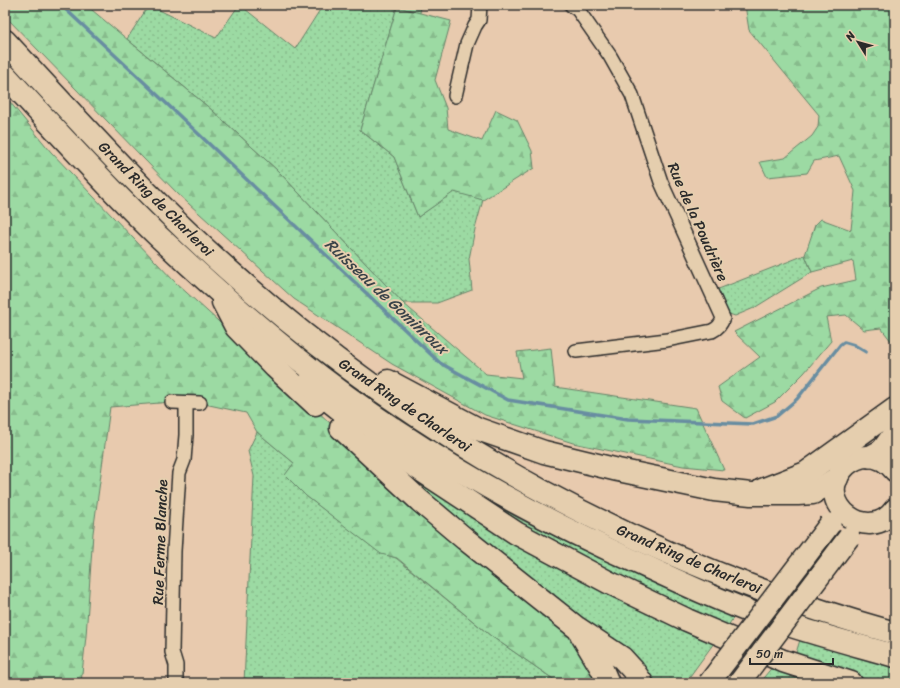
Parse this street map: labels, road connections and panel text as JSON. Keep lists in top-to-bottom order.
{
  "streets": {
    "highway": ["Grand Ring de Charleroi"],
    "street": ["Rue de la Poudrière", "Rue Ferme Blanche"]
  },
  "water": ["Ruisseau de Gominroux"],
  "scale_bar": "50 m",
  "north": "top left"
}
